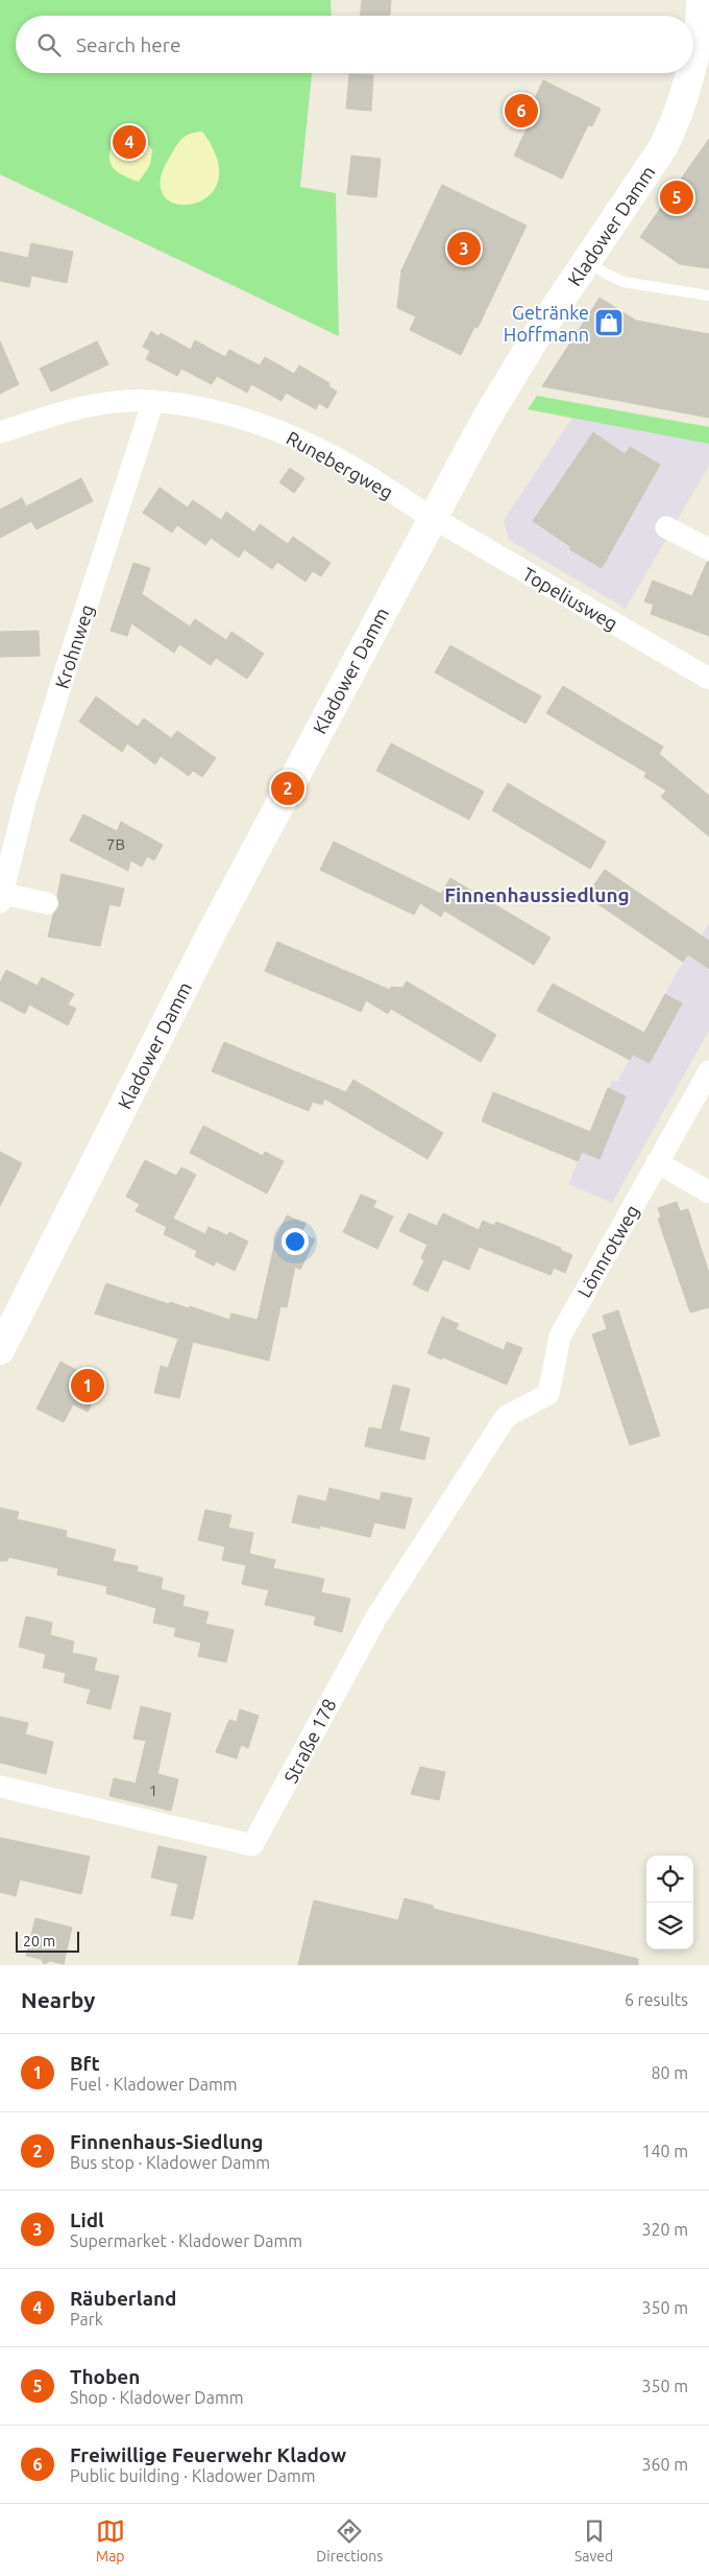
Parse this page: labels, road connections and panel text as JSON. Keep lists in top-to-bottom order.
{
  "streets": {
    "main road": ["Kladower Damm"],
    "street": [
      "Runebergweg",
      "Topeliusweg",
      "Krohnweg",
      "Lönnrotweg",
      "Straße 178"
    ]
  },
  "crossings": [
    ["Kladower Damm", "Runebergweg"],
    ["Kladower Damm", "Topeliusweg"],
    ["Runebergweg", "Topeliusweg"],
    ["Runebergweg", "Krohnweg"],
    ["Lönnrotweg", "Straße 178"]
  ],
  "districts": ["Finnenhaussiedlung"],
  "places": {
    "shop": ["Getränke Hoffmann"]
  },
  "house_numbers": ["7B", "1"],
  "scale_bar": "20 m",
  "page": {
    "search": "Search here",
    "pins": [
      "6",
      "4",
      "5",
      "3",
      "2",
      "1"
    ],
    "scale": "20 m",
    "heading": ["Nearby", "6 results"],
    "list": [
      {
        "mark": "1",
        "name": "Bft",
        "note": "Fuel · Kladower Damm",
        "value": "80 m"
      },
      {
        "mark": "2",
        "name": "Finnenhaus-Siedlung",
        "note": "Bus stop · Kladower Damm",
        "value": "140 m"
      },
      {
        "mark": "3",
        "name": "Lidl",
        "note": "Supermarket · Kladower Damm",
        "value": "320 m"
      },
      {
        "mark": "4",
        "name": "Räuberland",
        "note": "Park",
        "value": "350 m"
      },
      {
        "mark": "5",
        "name": "Thoben",
        "note": "Shop · Kladower Damm",
        "value": "350 m"
      },
      {
        "mark": "6",
        "name": "Freiwillige Feuerwehr Kladow",
        "note": "Public building · Kladower Damm",
        "value": "360 m"
      }
    ],
    "nav": ["Map", "Directions", "Saved"]
  }
}
